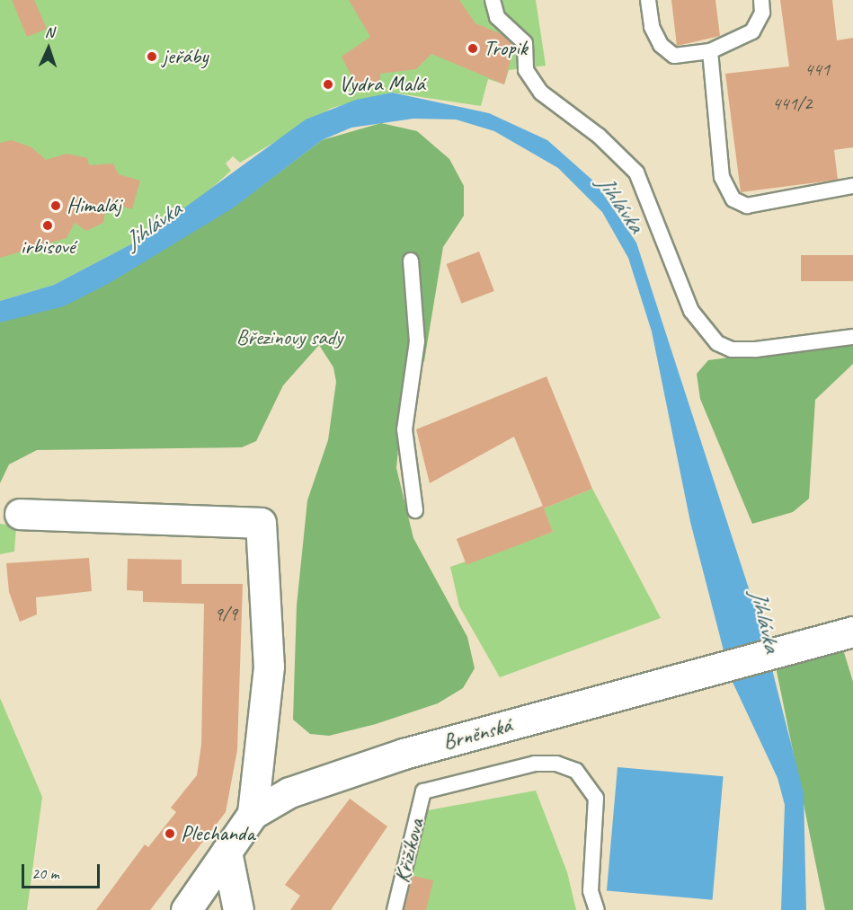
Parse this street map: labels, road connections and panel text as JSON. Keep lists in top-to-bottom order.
{
  "streets": {
    "street": ["Brněnská"],
    "lane": ["Křižíkova"]
  },
  "water": ["Jihlávka"],
  "parks": ["Březinovy sady"],
  "places": [
    "Tropik",
    "jeřáby",
    "Vydra Malá",
    "Himaláj",
    "irbisové",
    "Plechanda"
  ],
  "house_numbers": ["441", "441/2", "9/9"],
  "scale_bar": "20 m",
  "north": "top"
}
